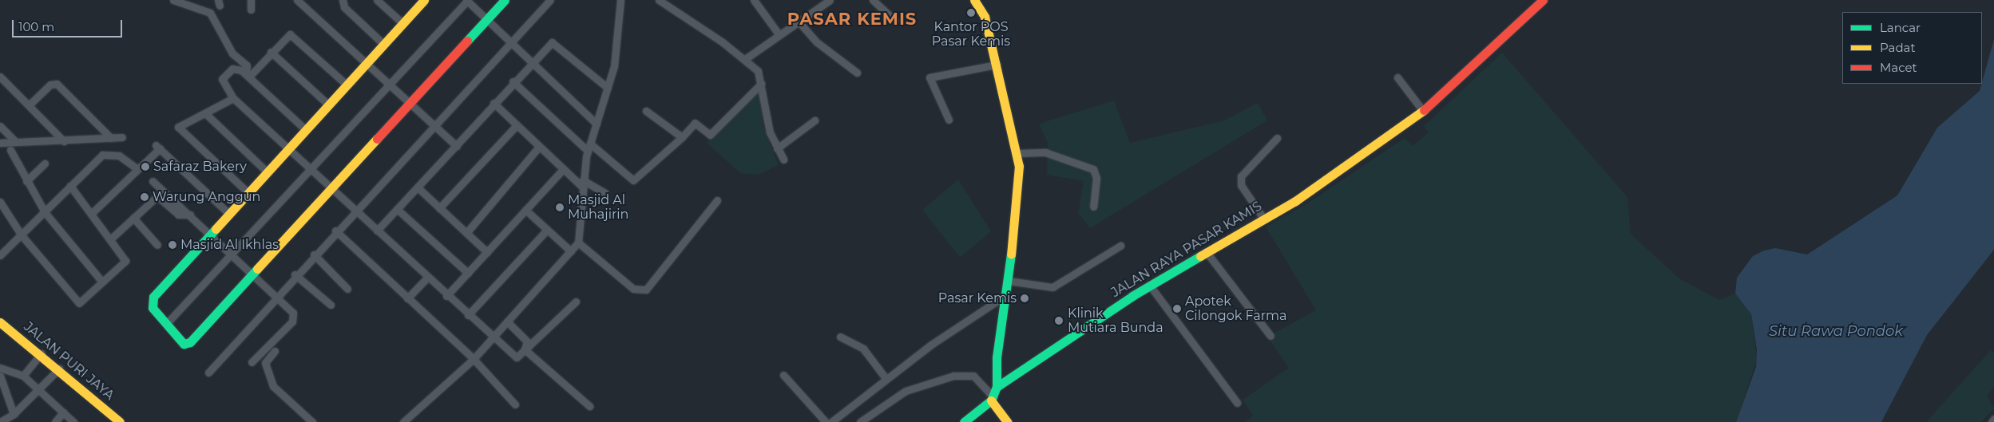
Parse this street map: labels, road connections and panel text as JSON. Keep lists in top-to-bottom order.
{
  "streets": {
    "street": ["JALAN RAYA PASAR KAMIS", "JALAN PURI JAYA"]
  },
  "districts": ["PASAR KEMIS"],
  "water": ["Situ Rawa Pondok"],
  "places": [
    "Kantor POS Pasar Kemis",
    "Safaraz Bakery",
    "Warung Anggun",
    "Masjid Al Muhajirin",
    "Masjid Al Ikhlas",
    "Pasar Kemis",
    "Apotek Cilongok Farma",
    "Klinik Mutiara Bunda"
  ],
  "legend": ["Lancar", "Padat", "Macet"],
  "scale_bar": "100 m"
}
